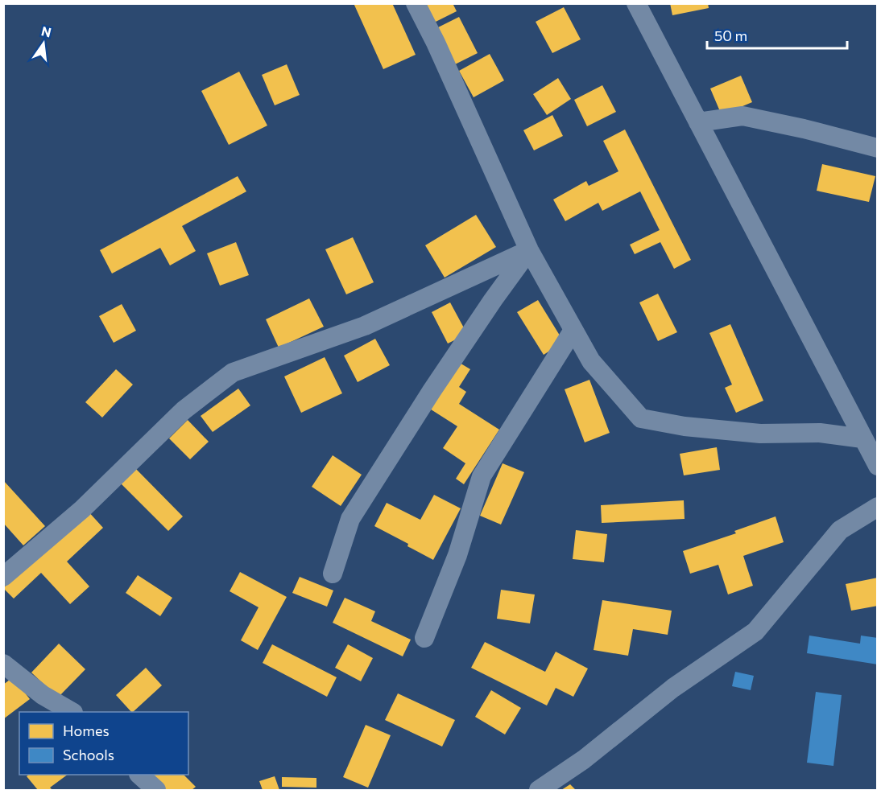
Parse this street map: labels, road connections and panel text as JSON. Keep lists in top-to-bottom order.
{
  "legend": ["Homes", "Schools"],
  "scale_bar": "50 m",
  "north": "top"
}
